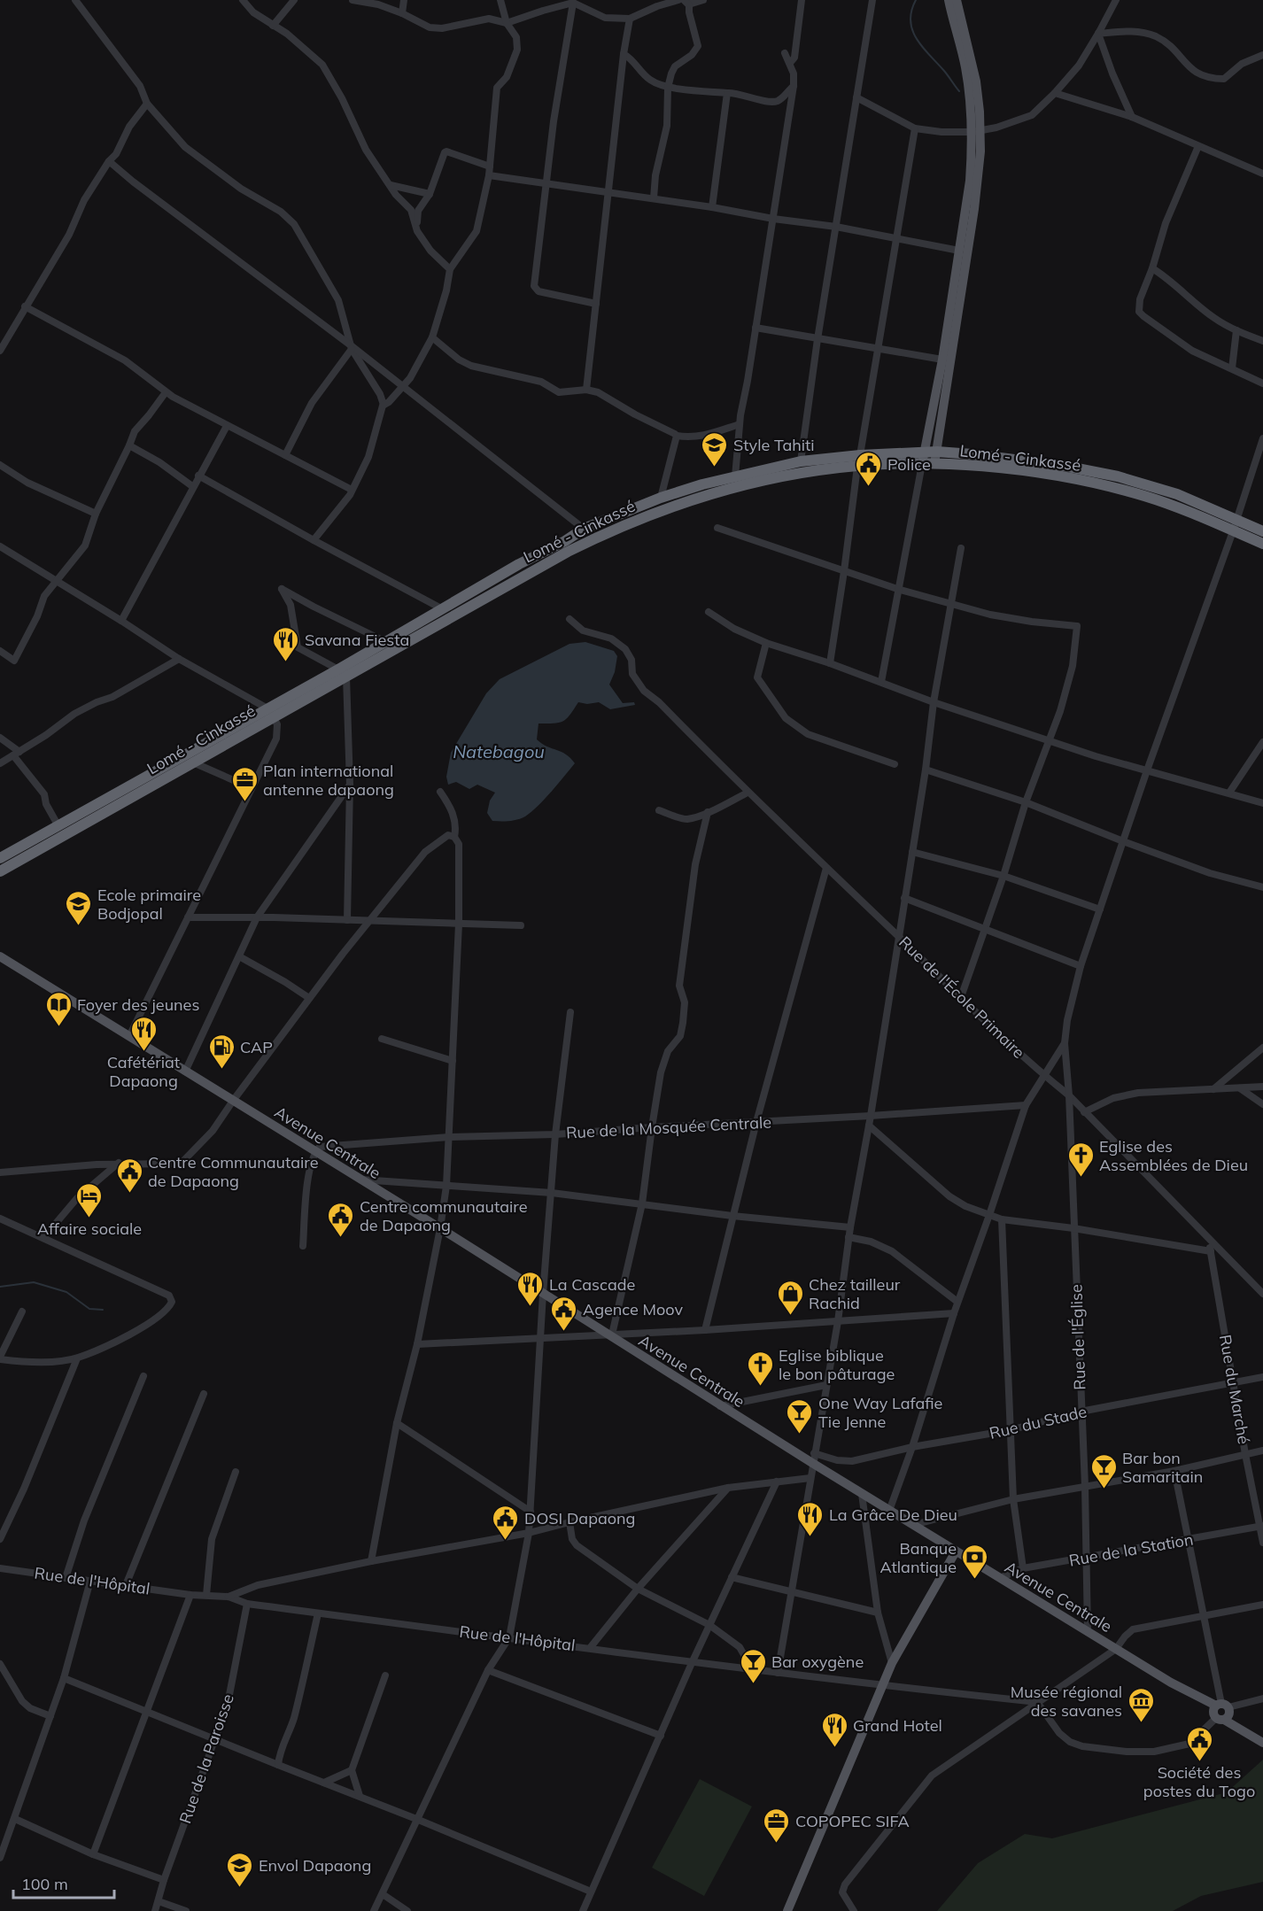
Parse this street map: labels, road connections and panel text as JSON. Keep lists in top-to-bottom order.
{
  "streets": {
    "highway": ["Lomé - Cinkassé"],
    "main road": ["Avenue Centrale"],
    "street": [
      "Rue de l'École Primaire",
      "Rue de la Mosquée Centrale",
      "Rue de l'Église",
      "Rue du Marché",
      "Rue du Stade",
      "Rue de la Station",
      "Rue de l'Hôpital",
      "Rue de la Paroisse"
    ]
  },
  "crossings": [
    ["Rue de l'École Primaire", "Rue de l'Église"],
    ["Rue de l'École Primaire", "Rue du Marché"],
    ["Rue de la Mosquée Centrale", "Avenue Centrale"],
    ["Avenue Centrale", "Rue de l'Église"],
    ["Avenue Centrale", "Rue du Stade"],
    ["Avenue Centrale", "Rue de la Station"],
    ["Rue de l'Église", "Rue du Stade"],
    ["Rue de l'Église", "Rue de la Station"],
    ["Rue du Marché", "Rue du Stade"],
    ["Rue du Marché", "Rue de la Station"],
    ["Rue de l'Hôpital", "Rue de la Paroisse"]
  ],
  "water": ["Natebagou"],
  "places": {
    "school or university": ["Style Tahiti", "Ecole primaire Bodjopal", "Envol Dapaong"],
    "public building": [
      "Police",
      "Centre Communautaire de Dapaong",
      "Centre communautaire de Dapaong",
      "Agence Moov",
      "DOSI Dapaong",
      "Société des postes du Togo"
    ],
    "restaurant": [
      "Savana Fiesta",
      "Cafétériat Dapaong",
      "La Cascade",
      "La Grâce De Dieu",
      "Grand Hotel"
    ],
    "office": ["Plan international antenne dapaong", "COPOPEC SIFA"],
    "library": ["Foyer des jeunes"],
    "fuel station": ["CAP"],
    "church": ["Eglise des Assemblées de Dieu", "Eglise biblique le bon pâturage"],
    "hotel": ["Affaire sociale"],
    "shop": ["Chez tailleur Rachid"],
    "bar": ["One Way Lafafie Tie Jenne", "Bar bon Samaritain", "Bar oxygène"],
    "bank": ["Banque Atlantique"],
    "museum": ["Musée régional des savanes"]
  },
  "scale_bar": "100 m"
}
